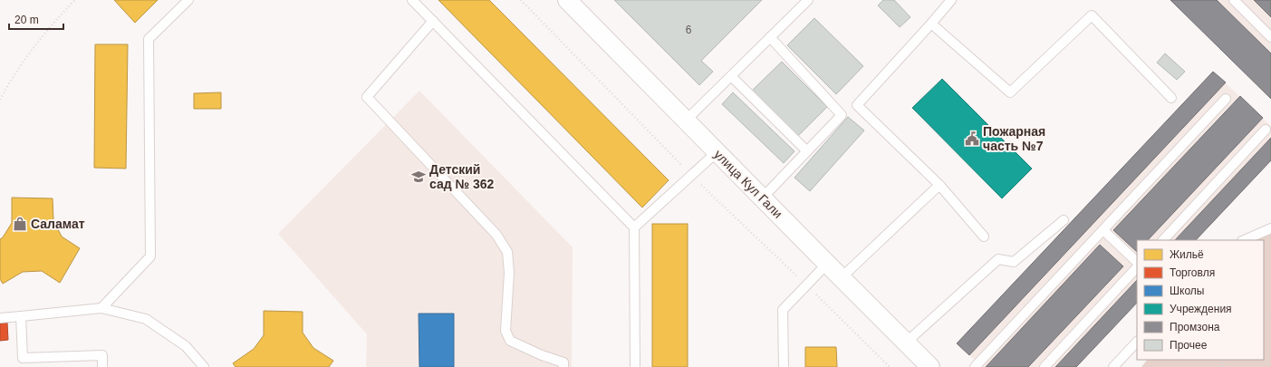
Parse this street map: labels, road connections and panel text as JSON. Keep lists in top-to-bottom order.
{
  "streets": {
    "street": ["улица Кул Гали"]
  },
  "places": {
    "public building": ["Пожарная часть №7"],
    "school or university": ["Детский сад № 362"],
    "shop": ["Саламат"]
  },
  "house_numbers": ["6"],
  "legend": [
    "Жильё",
    "Торговля",
    "Школы",
    "Учреждения",
    "Промзона",
    "Прочее"
  ],
  "scale_bar": "20 m"
}
